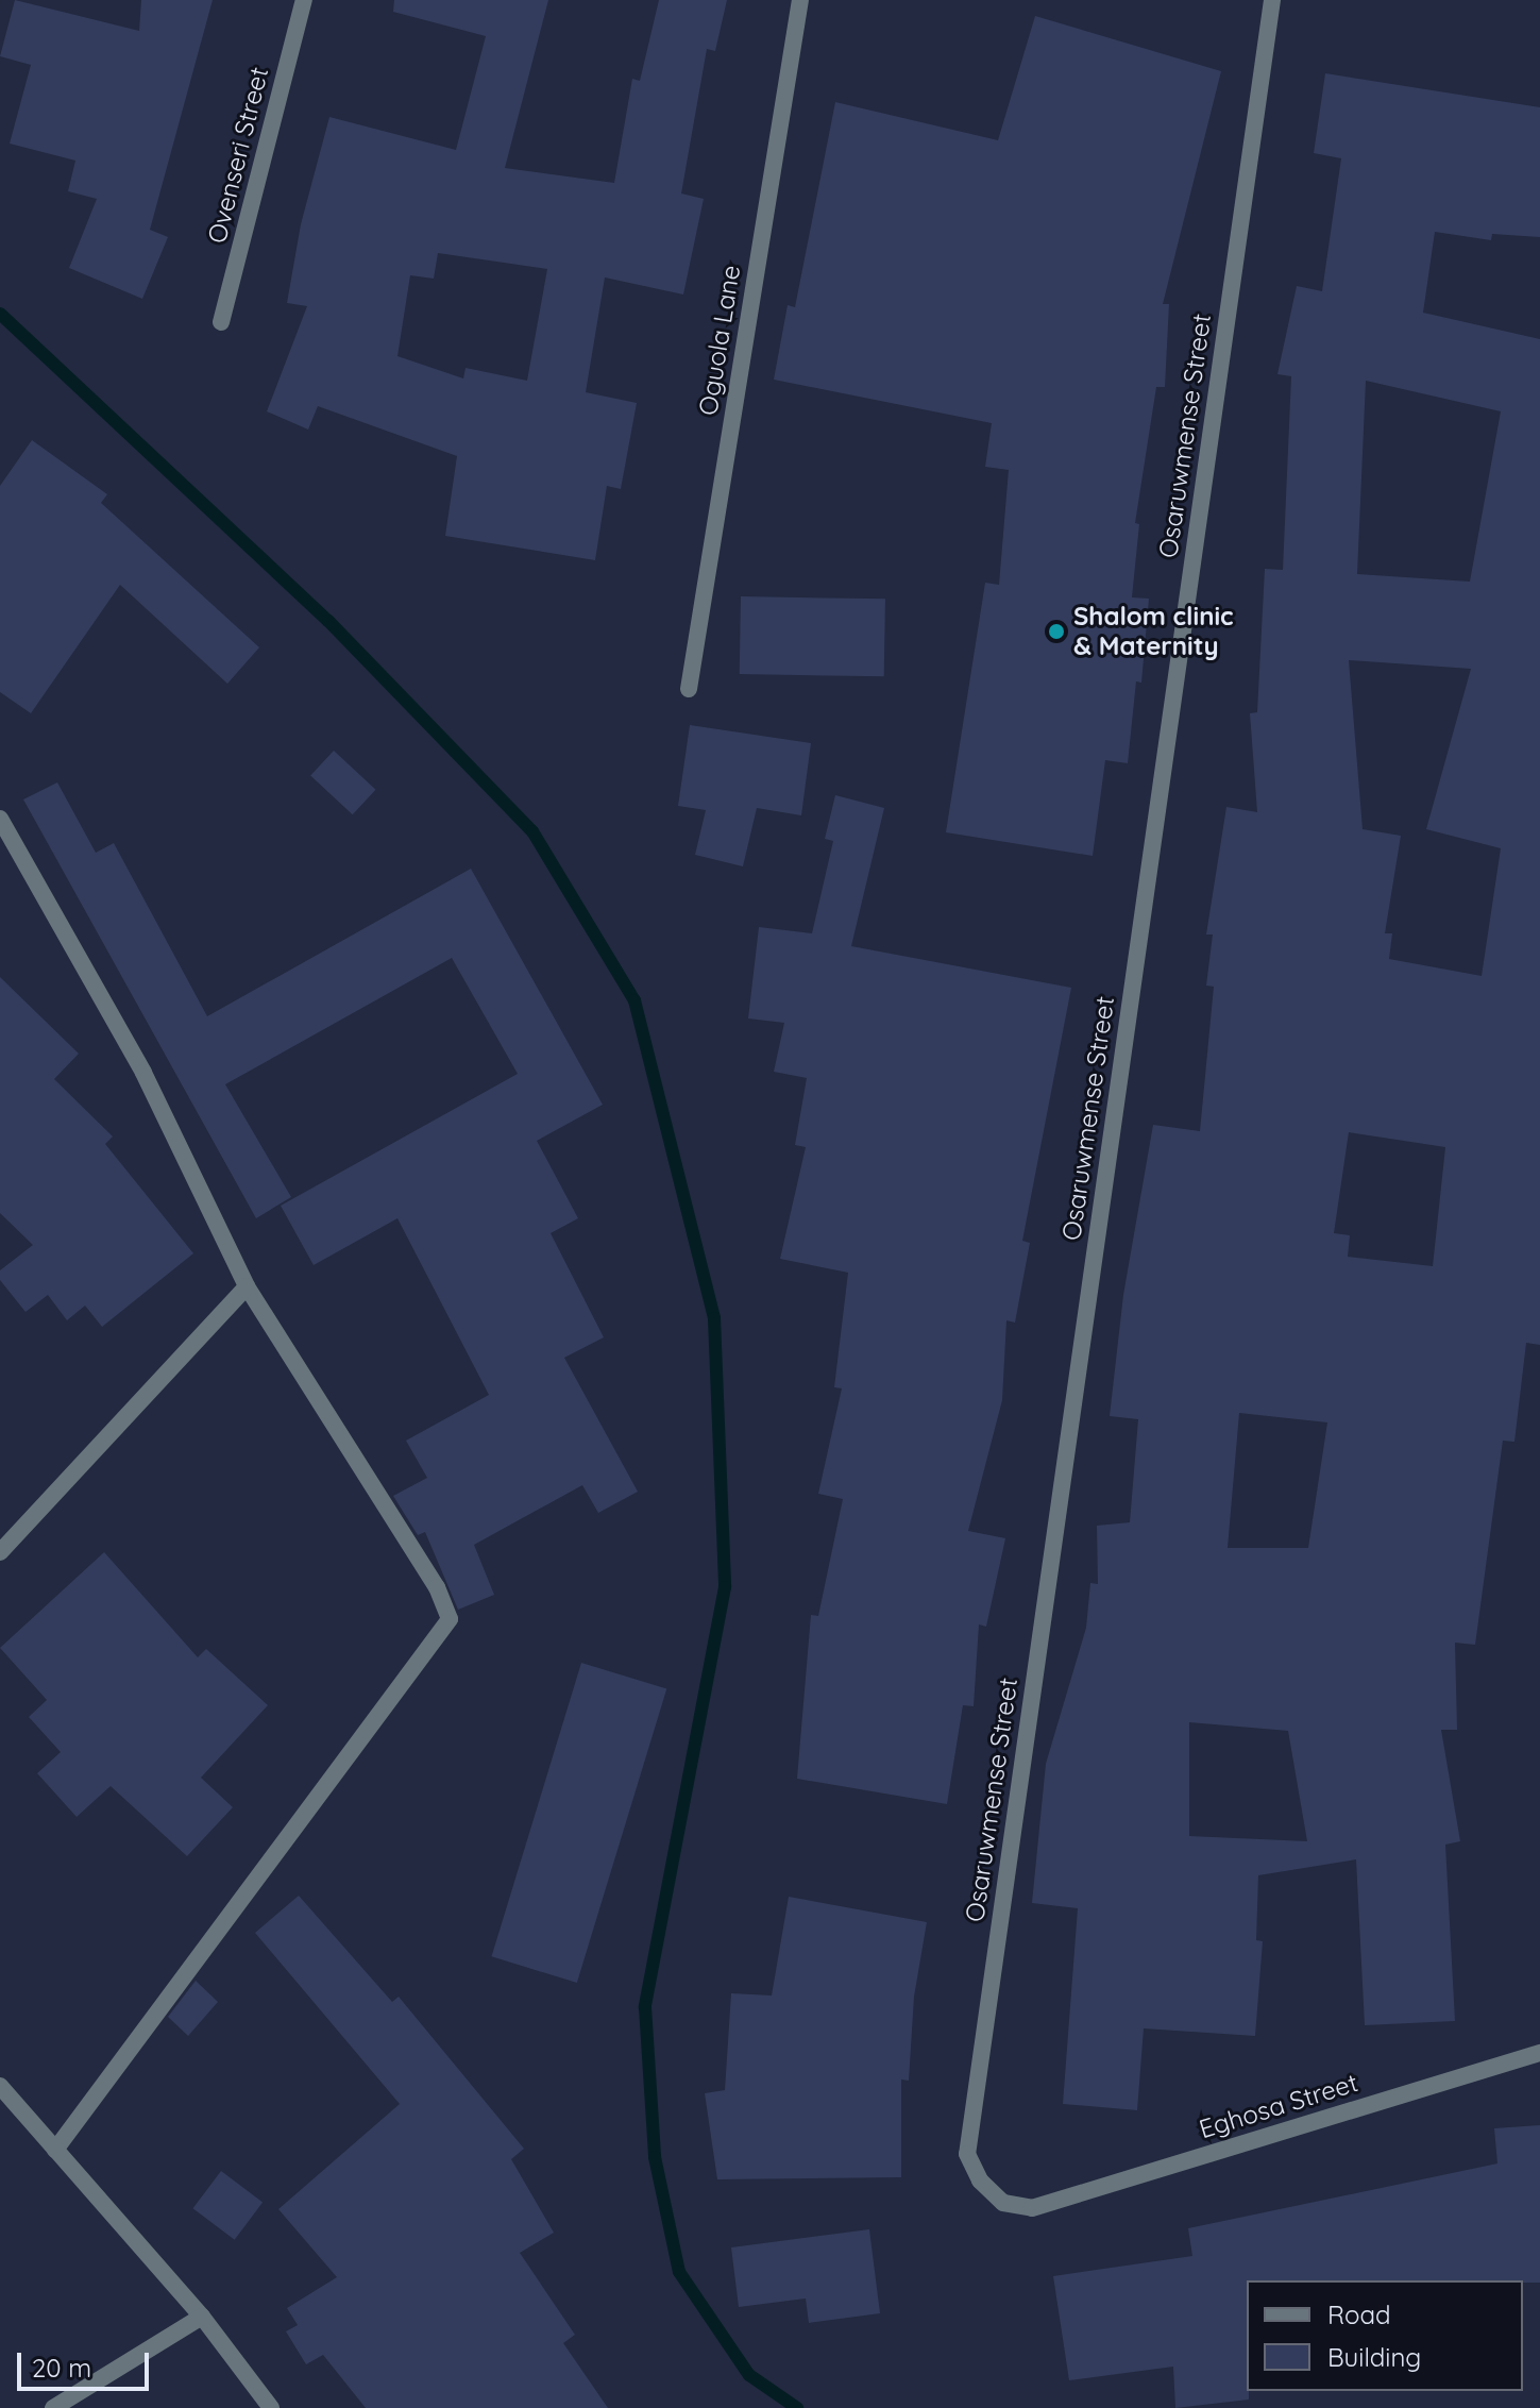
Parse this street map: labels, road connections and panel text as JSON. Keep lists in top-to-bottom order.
{
  "streets": {
    "street": [
      "Ovenseri Street",
      "Oguola Lane",
      "Osaruwmense Street",
      "Eghosa Street"
    ]
  },
  "crossings": [
    ["Osaruwmense Street", "Eghosa Street"]
  ],
  "places": ["Shalom clinic & Maternity"],
  "legend": ["Road", "Building"],
  "scale_bar": "20 m"
}
